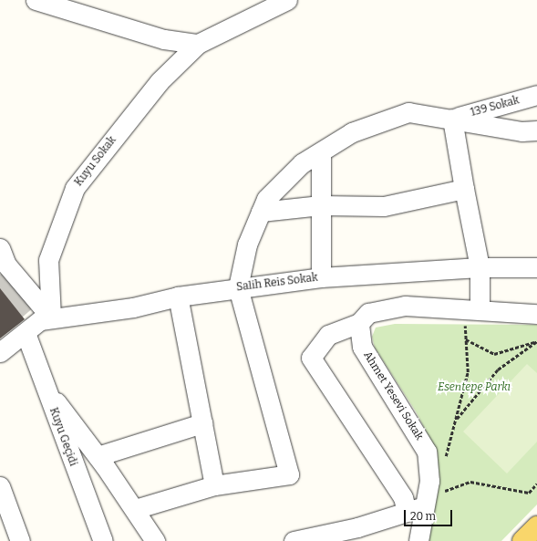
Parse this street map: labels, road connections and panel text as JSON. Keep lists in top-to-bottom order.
{
  "streets": {
    "street": [
      "139 Sokak",
      "Kuyu Sokak",
      "Salih Reis Sokak",
      "Ahmet Yesevi Sokak",
      "Kuyu Geçidi"
    ]
  },
  "crossings": [
    ["Kuyu Sokak", "Salih Reis Sokak"],
    ["Salih Reis Sokak", "Kuyu Geçidi"]
  ],
  "parks": ["Esentepe Parkı"],
  "scale_bar": "20 m"
}
